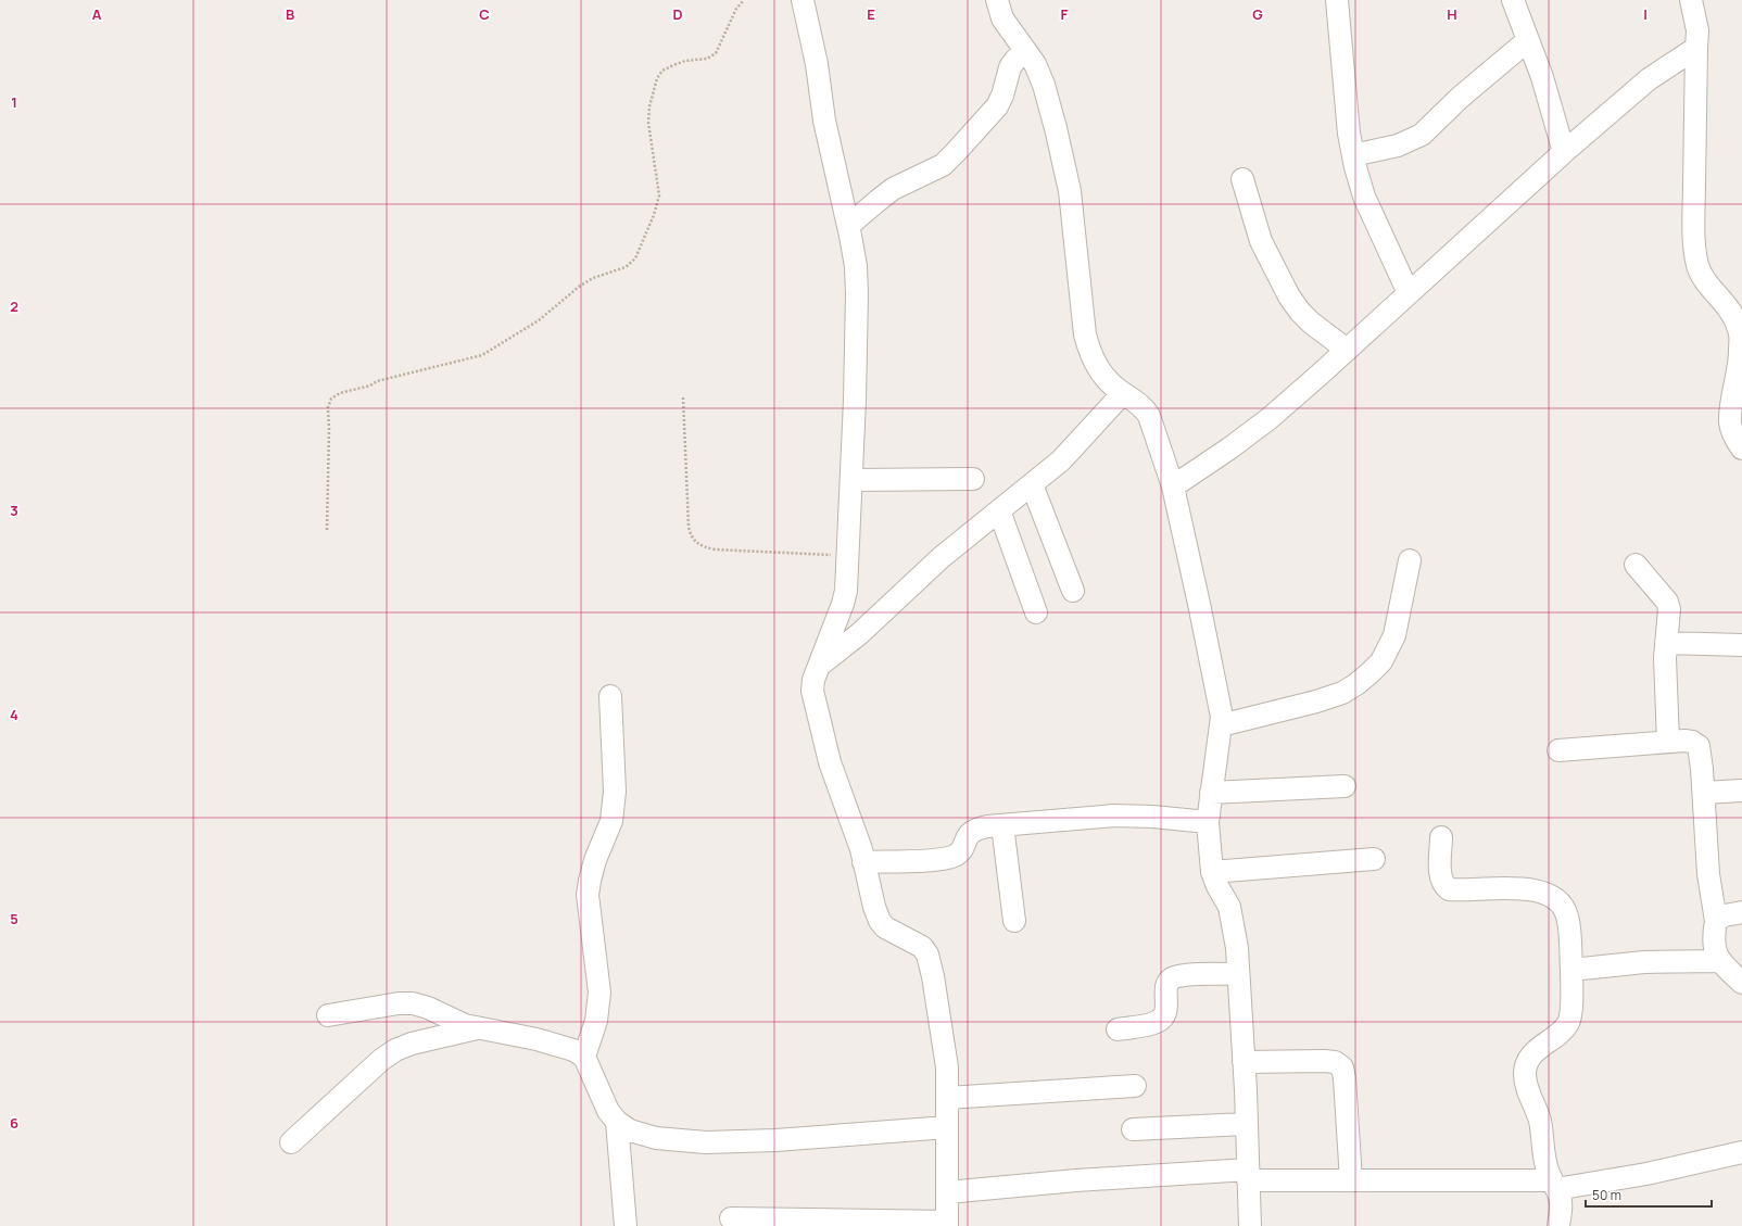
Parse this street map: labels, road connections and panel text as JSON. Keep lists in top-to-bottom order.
{
  "scale_bar": "50 m",
  "grid": {
    "columns": [
      "A",
      "B",
      "C",
      "D",
      "E",
      "F",
      "G",
      "H",
      "I"
    ],
    "rows": [
      "1",
      "2",
      "3",
      "4",
      "5",
      "6"
    ]
  }
}
